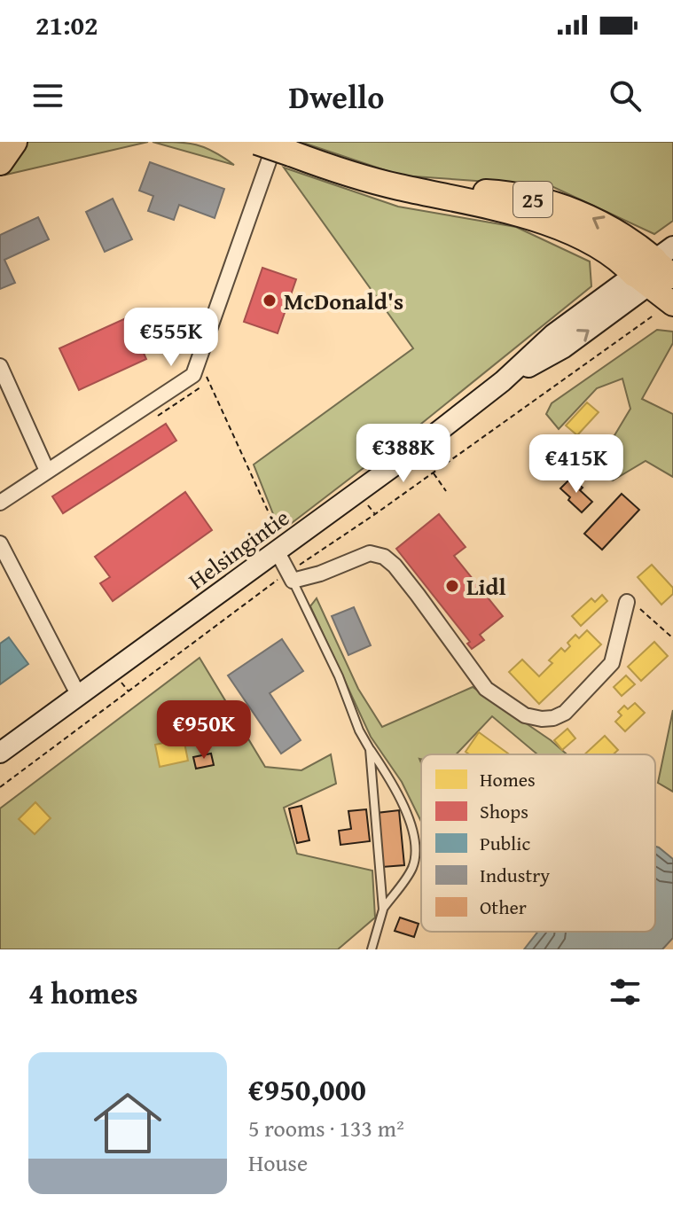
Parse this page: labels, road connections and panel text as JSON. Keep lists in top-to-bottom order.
{
  "streets": {
    "highway": ["25"],
    "main road": ["Helsingintie"]
  },
  "crossings": [
    ["25", "Helsingintie"]
  ],
  "places": ["McDonald's", "Lidl"],
  "legend": [
    "Homes",
    "Shops",
    "Public",
    "Industry",
    "Other"
  ],
  "page": {
    "status": "21:02",
    "header": "Dwello",
    "price": [
      "€555K",
      "€388K",
      "€415K",
      "€950K"
    ],
    "heading": "4 homes",
    "list": [
      {
        "name": "€950,000",
        "note": "5 rooms · 133 m² · House"
      }
    ]
  }
}
